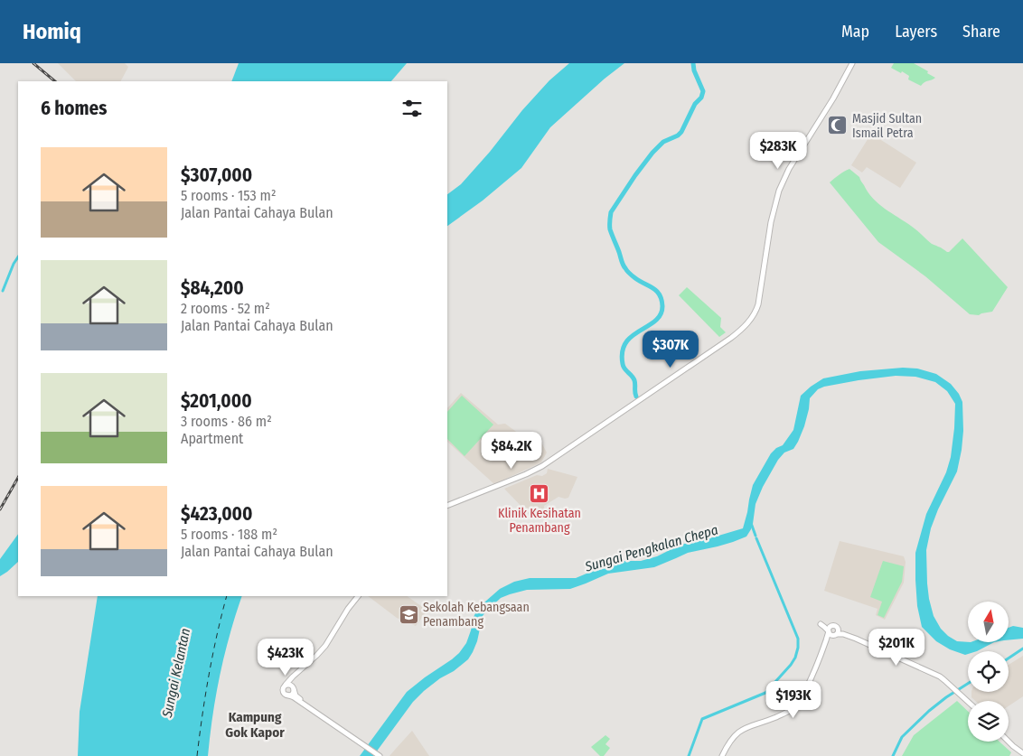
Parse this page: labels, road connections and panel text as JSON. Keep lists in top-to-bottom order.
{
  "districts": ["Kampung Gok Kapor"],
  "water": ["Sungai Pengkalan Chepa", "Sungai Kelantan"],
  "places": {
    "mosque": ["Masjid Sultan Ismail Petra"],
    "hospital": ["Klinik Kesihatan Penambang"],
    "school or university": ["Sekolah Kebangsaan Penambang"]
  },
  "north": "top",
  "page": {
    "header": "Homiq",
    "nav": ["Map", "Layers", "Share"],
    "heading": "6 homes",
    "price": [
      "$283K",
      "$307K",
      "$84.2K",
      "$201K",
      "$423K",
      "$193K"
    ],
    "list": [
      {
        "name": "$307,000",
        "note": "5 rooms · 153 m² · Jalan Pantai Cahaya Bulan"
      },
      {
        "name": "$84,200",
        "note": "2 rooms · 52 m² · Jalan Pantai Cahaya Bulan"
      },
      {
        "name": "$201,000",
        "note": "3 rooms · 86 m² · Apartment"
      },
      {
        "name": "$423,000",
        "note": "5 rooms · 188 m² · Jalan Pantai Cahaya Bulan"
      }
    ]
  }
}
